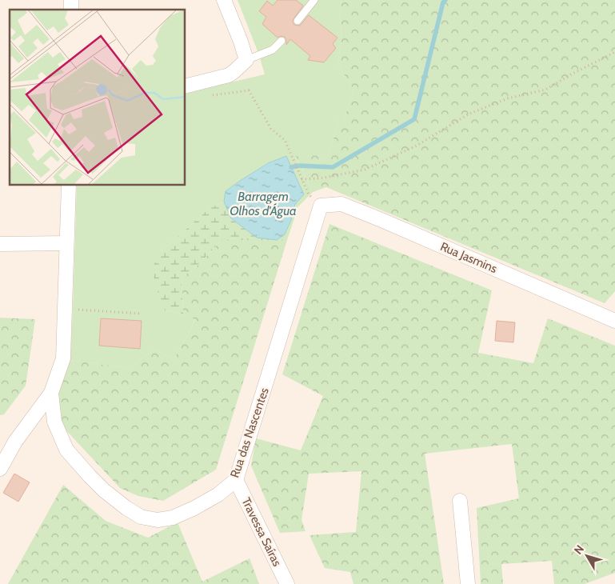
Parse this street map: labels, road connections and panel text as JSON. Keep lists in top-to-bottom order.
{
  "streets": {
    "street": ["Rua Jasmins", "Rua das Nascentes", "Travessa Saíras"]
  },
  "crossings": [
    ["Rua Jasmins", "Rua das Nascentes"],
    ["Rua das Nascentes", "Travessa Saíras"]
  ],
  "water": ["Barragem Olhos d'Água"],
  "north": "top left"
}
